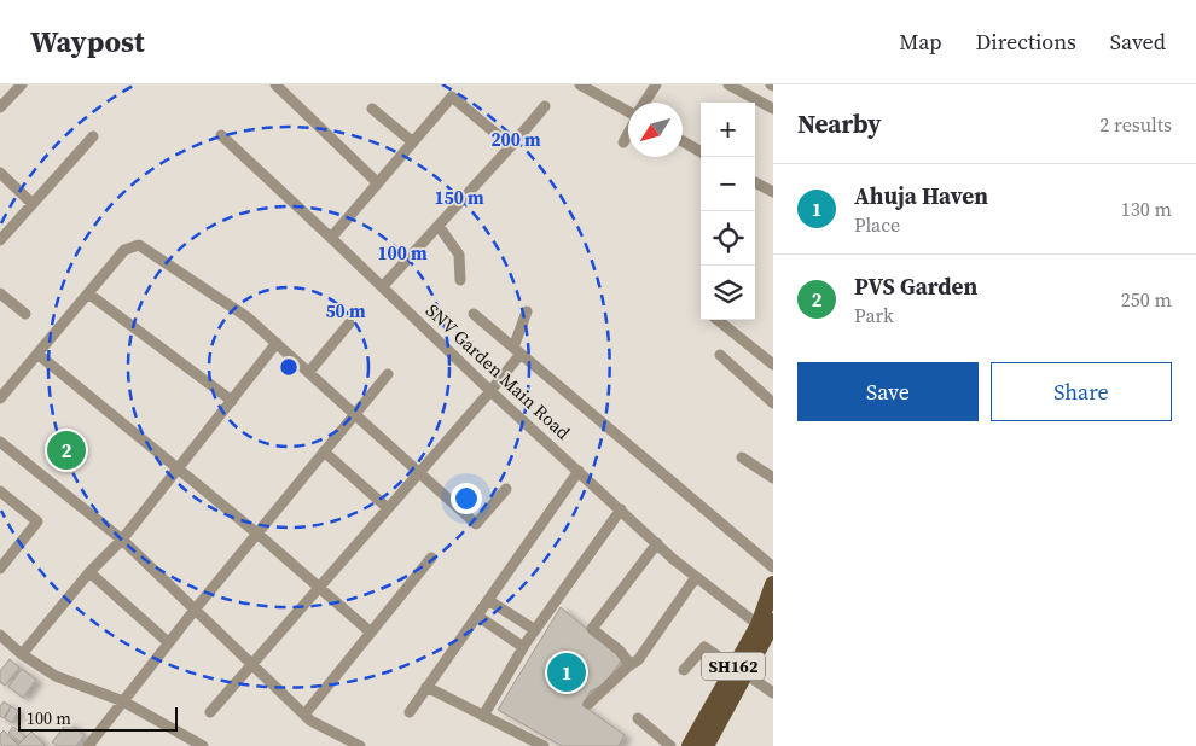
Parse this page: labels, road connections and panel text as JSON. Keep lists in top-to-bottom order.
{
  "streets": {
    "main road": ["SH162"],
    "street": ["SNV Garden Main Road"]
  },
  "crossings": [
    ["SNV Garden Main Road", "SH162"]
  ],
  "scale_bar": "100 m",
  "north": "bottom left",
  "page": {
    "header": "Waypost",
    "nav": ["Map", "Directions", "Saved"],
    "heading": ["Nearby", "2 results"],
    "map_buttons": ["+", "−"],
    "list": [
      {
        "mark": "1",
        "name": "Ahuja Haven",
        "note": "Place",
        "value": "130 m"
      },
      {
        "mark": "2",
        "name": "PVS Garden",
        "note": "Park",
        "value": "250 m"
      }
    ],
    "buttons": ["Save", "Share"],
    "pins": ["2", "1"],
    "scale": "100 m"
  },
  "rings": [
    "200 m",
    "150 m",
    "100 m",
    "50 m"
  ]
}
